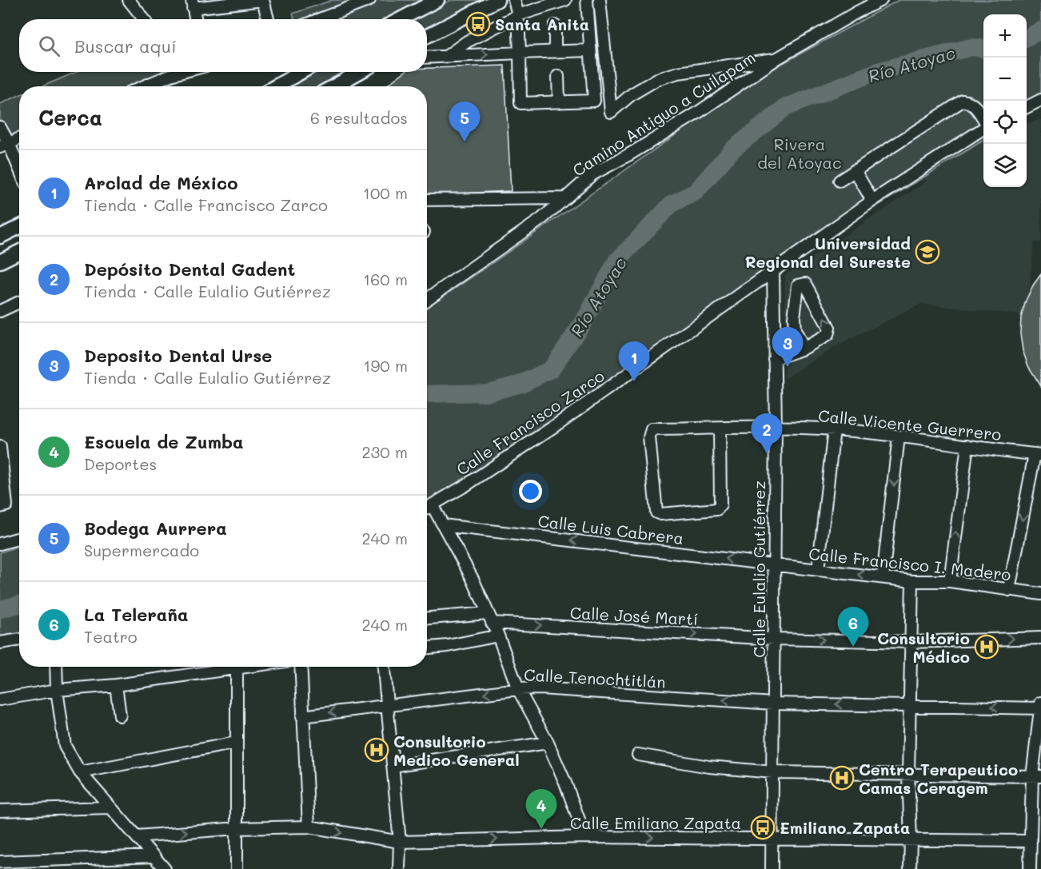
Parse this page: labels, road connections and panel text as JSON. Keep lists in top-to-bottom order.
{
  "streets": {
    "street": [
      "Camino Antiguo a Cuilapam",
      "Calle Francisco Zarco",
      "Calle Vicente Guerrero",
      "Calle Luis Cabrera",
      "Calle Francisco I. Madero",
      "Calle Eulalio Gutiérrez",
      "Calle José Martí",
      "Calle Tenochtitlán",
      "Calle Emiliano Zapata"
    ]
  },
  "crossings": [
    ["Calle Francisco Zarco", "Calle Eulalio Gutiérrez"],
    ["Calle Vicente Guerrero", "Calle Eulalio Gutiérrez"],
    ["Calle Luis Cabrera", "Calle Francisco I. Madero"],
    ["Calle Luis Cabrera", "Calle Eulalio Gutiérrez"],
    ["Calle Francisco I. Madero", "Calle Eulalio Gutiérrez"],
    ["Calle Eulalio Gutiérrez", "Calle José Martí"],
    ["Calle Eulalio Gutiérrez", "Calle Tenochtitlán"],
    ["Calle Eulalio Gutiérrez", "Calle Emiliano Zapata"]
  ],
  "one_way": ["Calle Luis Cabrera", "Calle José Martí"],
  "water": ["Río Atoyac"],
  "parks": ["Rivera del Atoyac"],
  "places": {
    "bus stop": ["Santa Anita", "Emiliano Zapata"],
    "school or university": ["Universidad Regional del Sureste"],
    "hospital": ["Consultorio Médico", "Consultorio Medico General", "Centro Terapeutico Camas Ceragem"]
  },
  "page": {
    "map_buttons": ["+", "−"],
    "search": "Buscar aquí",
    "heading": ["Cerca", "6 resultados"],
    "pins": [
      "5",
      "3",
      "1",
      "2",
      "6",
      "4"
    ],
    "list": [
      {
        "mark": "1",
        "name": "Arclad de México",
        "note": "Tienda · Calle Francisco Zarco",
        "value": "100 m"
      },
      {
        "mark": "2",
        "name": "Depósito Dental Gadent",
        "note": "Tienda · Calle Eulalio Gutiérrez",
        "value": "160 m"
      },
      {
        "mark": "3",
        "name": "Deposito Dental Urse",
        "note": "Tienda · Calle Eulalio Gutiérrez",
        "value": "190 m"
      },
      {
        "mark": "4",
        "name": "Escuela de Zumba",
        "note": "Deportes",
        "value": "230 m"
      },
      {
        "mark": "5",
        "name": "Bodega Aurrera",
        "note": "Supermercado",
        "value": "240 m"
      },
      {
        "mark": "6",
        "name": "La Teleraña",
        "note": "Teatro",
        "value": "240 m"
      }
    ]
  }
}
